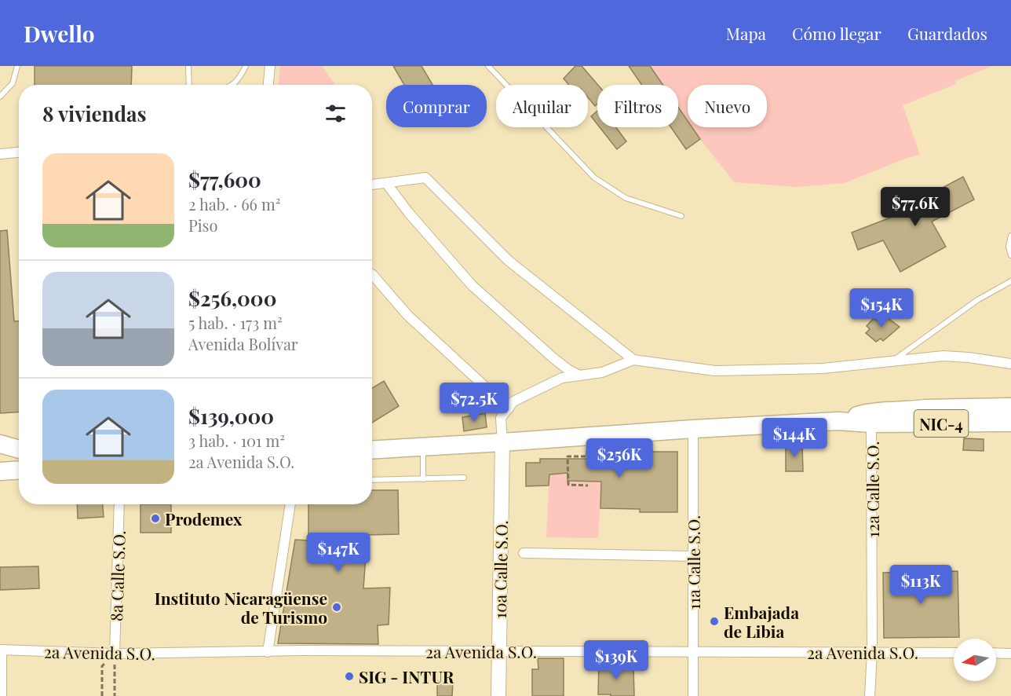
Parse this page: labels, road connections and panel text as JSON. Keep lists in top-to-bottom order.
{
  "streets": {
    "highway": ["NIC-4"],
    "street": [
      "12a Calle S.O.",
      "11a Calle S.O.",
      "10a Calle S.O.",
      "8a Calle S.O.",
      "2a Avenida S.O."
    ]
  },
  "crossings": [
    ["NIC-4", "12a Calle S.O."],
    ["NIC-4", "11a Calle S.O."],
    ["NIC-4", "10a Calle S.O."],
    ["12a Calle S.O.", "2a Avenida S.O."],
    ["11a Calle S.O.", "2a Avenida S.O."],
    ["10a Calle S.O.", "2a Avenida S.O."],
    ["8a Calle S.O.", "2a Avenida S.O."]
  ],
  "places": [
    "Prodemex",
    "Instituto Nicaragüense de Turismo",
    "Embajada de Libia",
    "SIG - INTUR"
  ],
  "north": "left",
  "page": {
    "header": "Dwello",
    "nav": ["Mapa", "Cómo llegar", "Guardados"],
    "chip": [
      "Comprar",
      "Alquilar",
      "Filtros",
      "Nuevo"
    ],
    "heading": "8 viviendas",
    "list": [
      {
        "name": "$77,600",
        "note": "2 hab. · 66 m² · Piso"
      },
      {
        "name": "$256,000",
        "note": "5 hab. · 173 m² · Avenida Bolívar"
      },
      {
        "name": "$139,000",
        "note": "3 hab. · 101 m² · 2a Avenida S.O."
      }
    ],
    "price": [
      "$77.6K",
      "$154K",
      "$72.5K",
      "$144K",
      "$256K",
      "$147K",
      "$113K",
      "$139K"
    ]
  }
}
